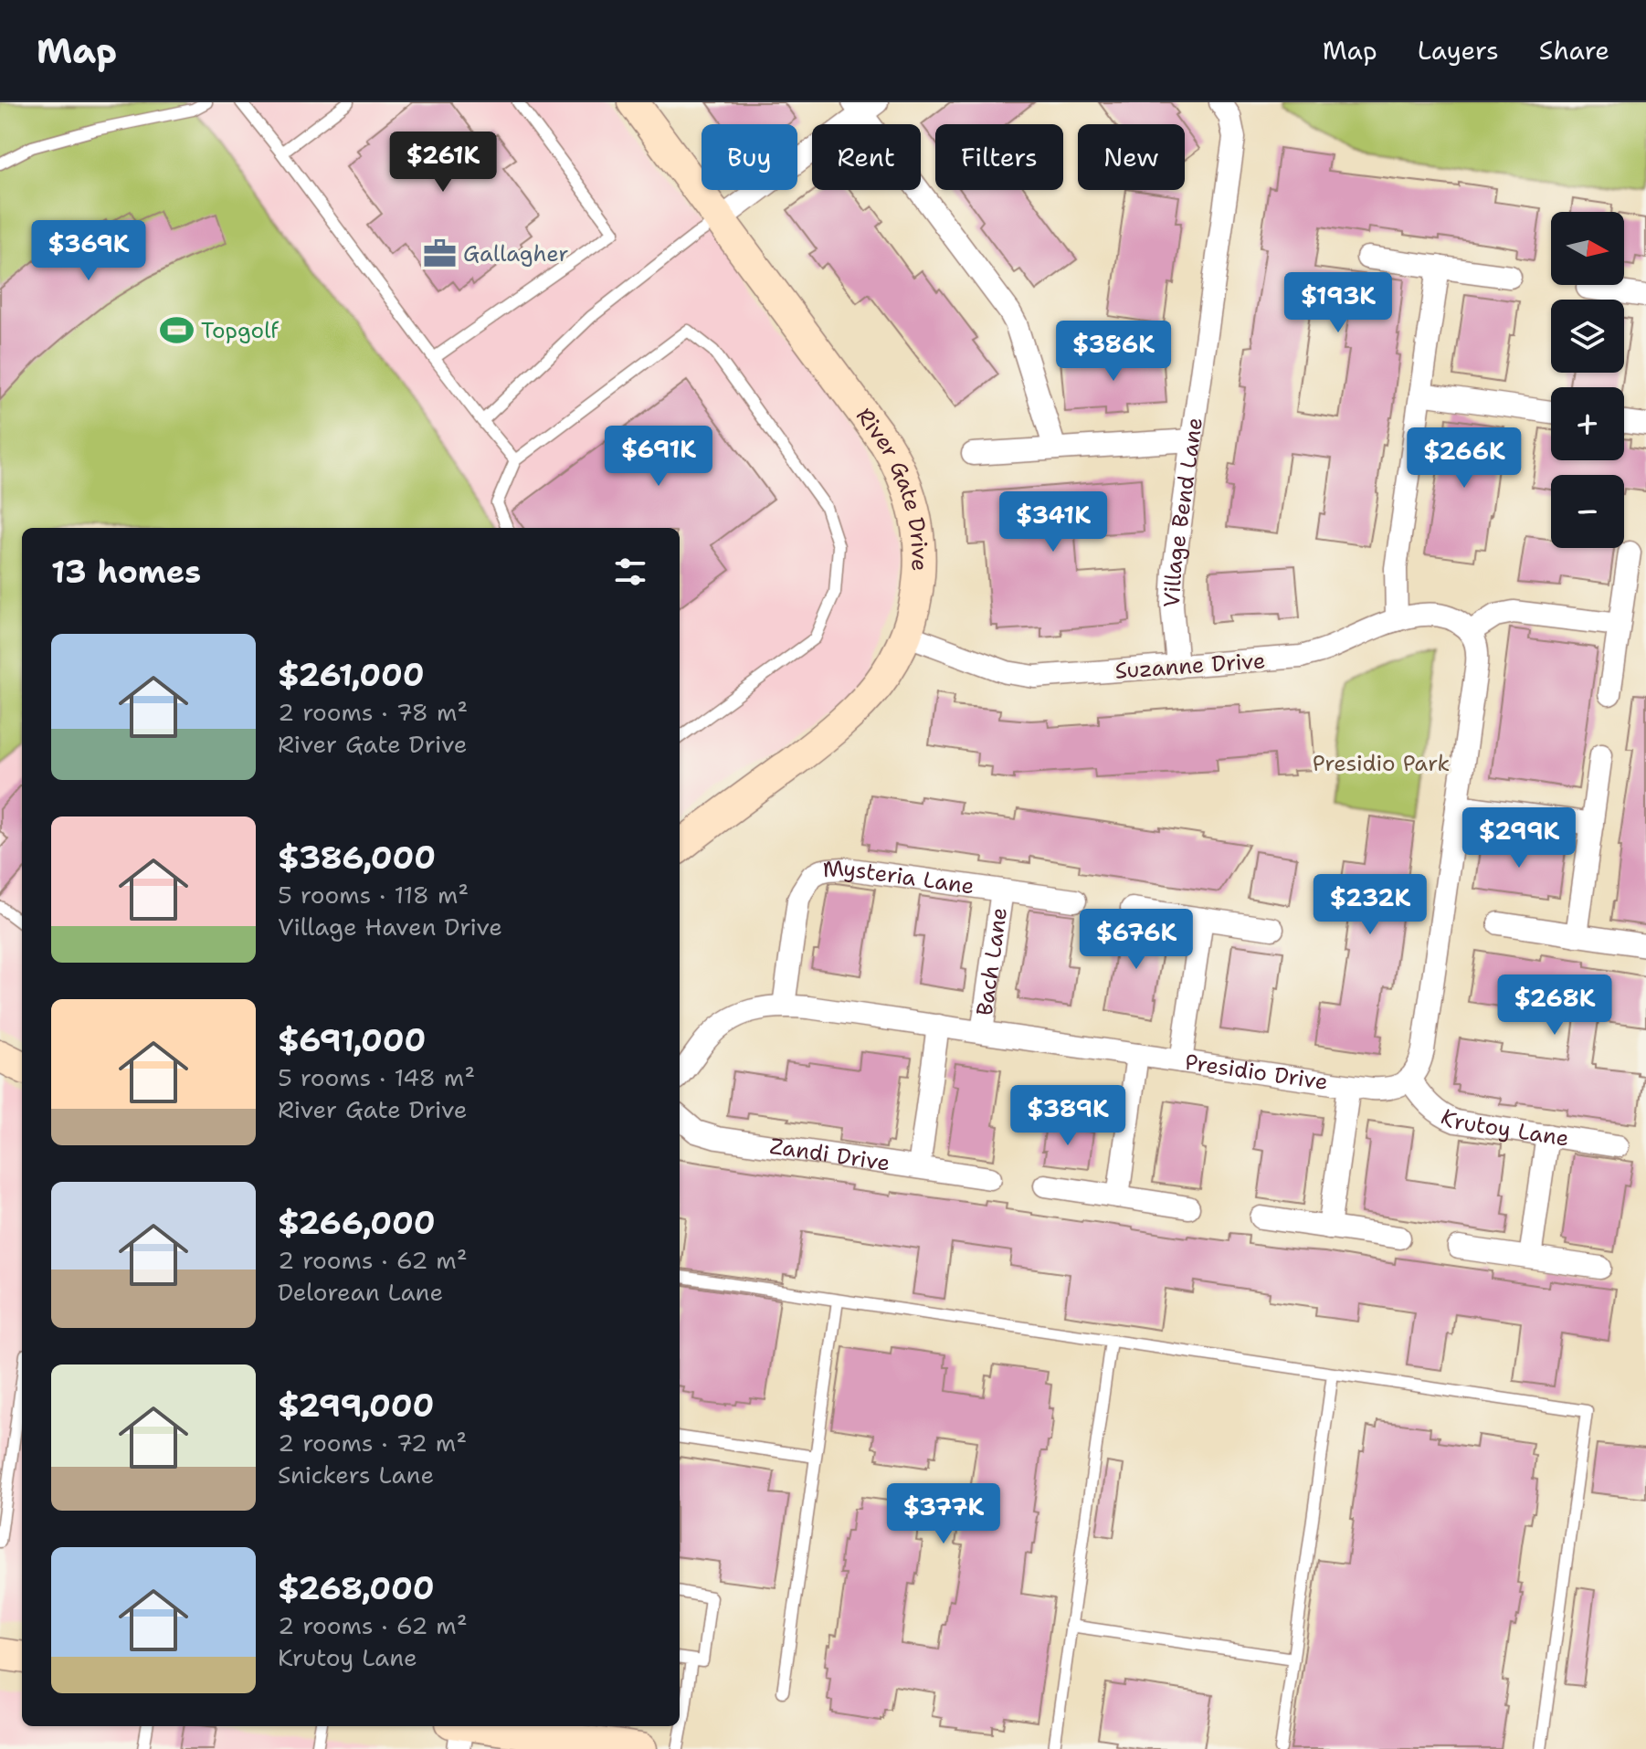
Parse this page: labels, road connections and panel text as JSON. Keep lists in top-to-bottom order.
{
  "streets": {
    "street": [
      "River Gate Drive",
      "Village Bend Lane",
      "Suzanne Drive",
      "Mysteria Lane",
      "Bach Lane",
      "Presidio Drive",
      "Krutoy Lane",
      "Zandi Drive"
    ]
  },
  "crossings": [
    ["River Gate Drive", "Suzanne Drive"],
    ["Village Bend Lane", "Suzanne Drive"],
    ["Mysteria Lane", "Bach Lane"],
    ["Mysteria Lane", "Presidio Drive"],
    ["Bach Lane", "Presidio Drive"],
    ["Presidio Drive", "Krutoy Lane"]
  ],
  "parks": ["Presidio Park"],
  "places": {
    "office": ["Gallagher"],
    "sports": ["Topgolf"]
  },
  "north": "right",
  "page": {
    "header": "Map",
    "nav": ["Map", "Layers", "Share"],
    "chip": [
      "Buy",
      "Rent",
      "Filters",
      "New"
    ],
    "price": [
      "$261K",
      "$369K",
      "$193K",
      "$386K",
      "$691K",
      "$266K",
      "$341K",
      "$299K",
      "$232K",
      "$676K",
      "$268K",
      "$389K",
      "$377K"
    ],
    "map_buttons": ["+", "−"],
    "heading": "13 homes",
    "list": [
      {
        "name": "$261,000",
        "note": "2 rooms · 78 m² · River Gate Drive"
      },
      {
        "name": "$386,000",
        "note": "5 rooms · 118 m² · Village Haven Drive"
      },
      {
        "name": "$691,000",
        "note": "5 rooms · 148 m² · River Gate Drive"
      },
      {
        "name": "$266,000",
        "note": "2 rooms · 62 m² · Delorean Lane"
      },
      {
        "name": "$299,000",
        "note": "2 rooms · 72 m² · Snickers Lane"
      },
      {
        "name": "$268,000",
        "note": "2 rooms · 62 m² · Krutoy Lane"
      }
    ]
  }
}
